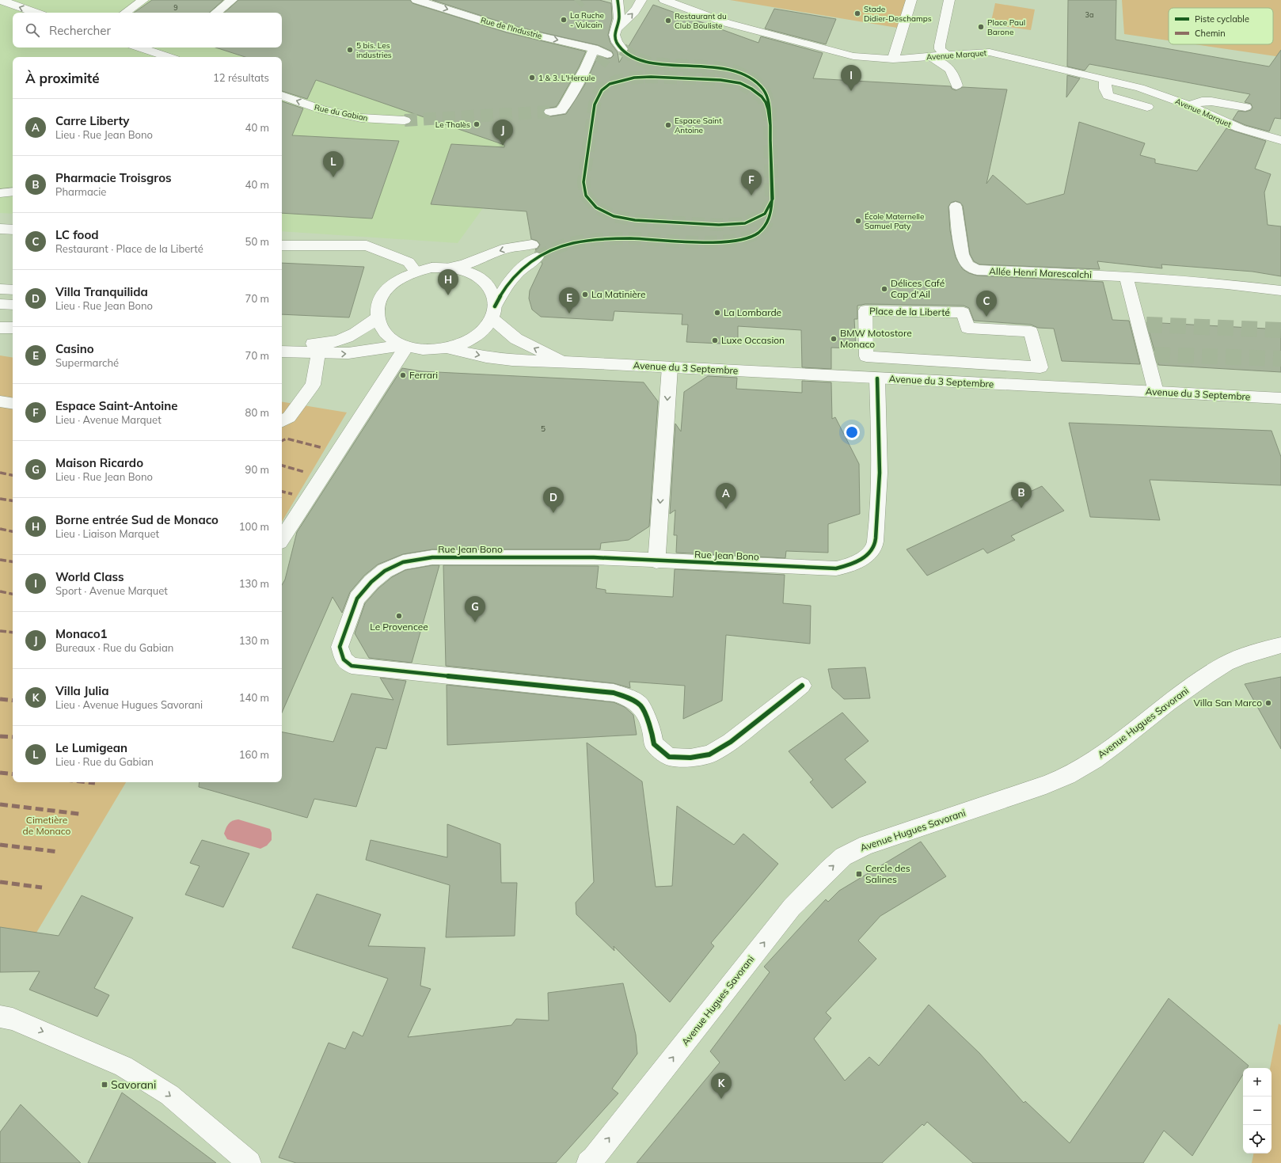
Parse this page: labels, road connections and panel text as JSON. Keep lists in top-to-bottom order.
{
  "streets": {
    "street": [
      "Rue de l'Industrie",
      "Avenue Marquet",
      "Rue du Gabian",
      "Allée Henri Marescalchi",
      "Place de la Liberté",
      "Avenue du 3 Septembre",
      "Rue Jean Bono",
      "Avenue Hugues Savorani"
    ]
  },
  "crossings": [
    ["Avenue du 3 Septembre", "Rue Jean Bono"]
  ],
  "one_way": ["Rue de l'Industrie", "Avenue Hugues Savorani"],
  "parks": ["Cimetière de Monaco"],
  "places": {
    "other": [
      "Stade Didier-Deschamps",
      "La Ruche - Vulcain",
      "Restaurant du Club Bouliste",
      "Place Paul Barone",
      "5 bis. Les industries",
      "1 & 3. L'Hercule",
      "Le Thalès",
      "Espace Saint Antoine",
      "École Maternelle Samuel Paty",
      "Délices Café Cap d'Ail",
      "La Matinière",
      "La Lombarde",
      "BMW Motostore Monaco",
      "Luxe Occasion",
      "Ferrari",
      "Le Provencee",
      "Villa San Marco"
    ],
    "transit": ["Cercle des Salines", "Savorani"]
  },
  "house_numbers": ["9", "3a", "5"],
  "legend": ["Piste cyclable", "Chemin"],
  "page": {
    "search": "Rechercher",
    "heading": ["À proximité", "12 résultats"],
    "pins": [
      "I",
      "J",
      "L",
      "F",
      "H",
      "E",
      "C",
      "B",
      "A",
      "D",
      "G",
      "K"
    ],
    "list": [
      {
        "mark": "A",
        "name": "Carre Liberty",
        "note": "Lieu · Rue Jean Bono",
        "value": "40 m"
      },
      {
        "mark": "B",
        "name": "Pharmacie Troisgros",
        "note": "Pharmacie",
        "value": "40 m"
      },
      {
        "mark": "C",
        "name": "LC food",
        "note": "Restaurant · Place de la Liberté",
        "value": "50 m"
      },
      {
        "mark": "D",
        "name": "Villa Tranquilida",
        "note": "Lieu · Rue Jean Bono",
        "value": "70 m"
      },
      {
        "mark": "E",
        "name": "Casino",
        "note": "Supermarché",
        "value": "70 m"
      },
      {
        "mark": "F",
        "name": "Espace Saint-Antoine",
        "note": "Lieu · Avenue Marquet",
        "value": "80 m"
      },
      {
        "mark": "G",
        "name": "Maison Ricardo",
        "note": "Lieu · Rue Jean Bono",
        "value": "90 m"
      },
      {
        "mark": "H",
        "name": "Borne entrée Sud de Monaco",
        "note": "Lieu · Liaison Marquet",
        "value": "100 m"
      },
      {
        "mark": "I",
        "name": "World Class",
        "note": "Sport · Avenue Marquet",
        "value": "130 m"
      },
      {
        "mark": "J",
        "name": "Monaco1",
        "note": "Bureaux · Rue du Gabian",
        "value": "130 m"
      },
      {
        "mark": "K",
        "name": "Villa Julia",
        "note": "Lieu · Avenue Hugues Savorani",
        "value": "140 m"
      },
      {
        "mark": "L",
        "name": "Le Lumigean",
        "note": "Lieu · Rue du Gabian",
        "value": "160 m"
      }
    ],
    "map_buttons": ["+", "−"]
  }
}
